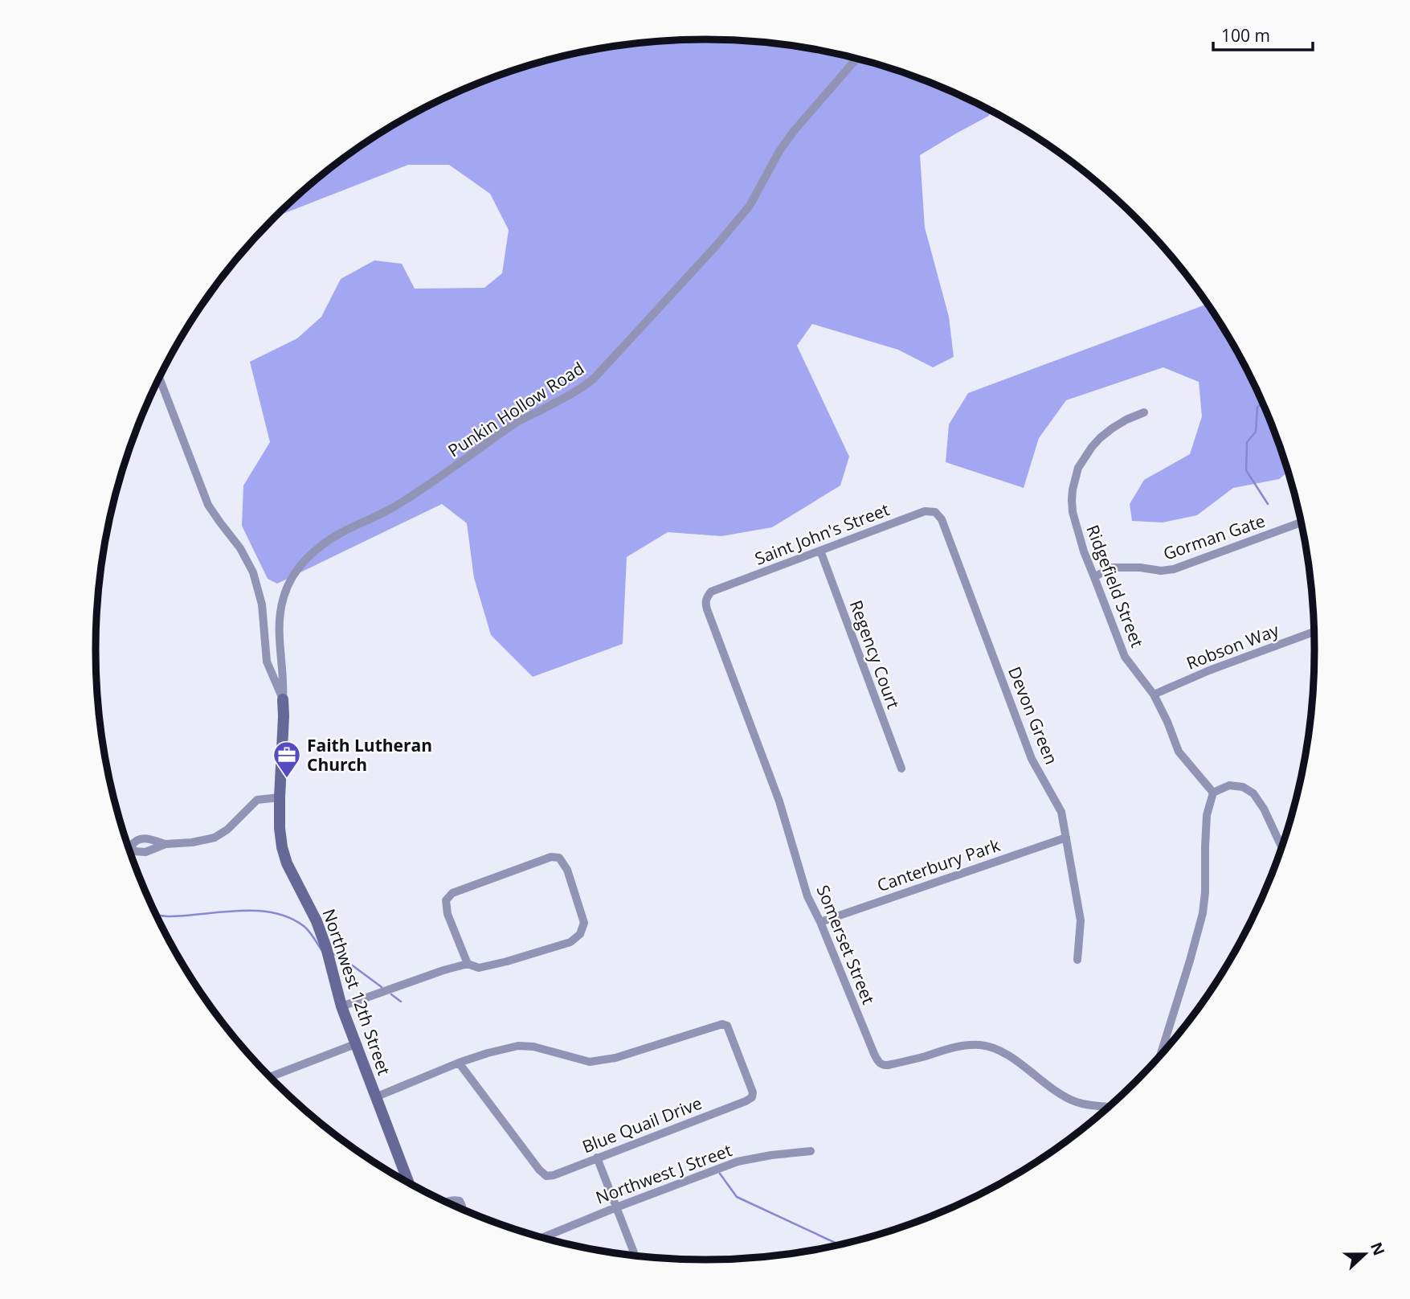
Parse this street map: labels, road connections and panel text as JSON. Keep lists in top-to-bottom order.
{
  "streets": {
    "street": [
      "Punkin Hollow Road",
      "Saint John's Street",
      "Gorman Gate",
      "Ridgefield Street",
      "Robson Way",
      "Regency Court",
      "Devon Green",
      "Canterbury Park",
      "Somerset Street",
      "Northwest 12th Street",
      "Blue Quail Drive",
      "Northwest J Street"
    ]
  },
  "crossings": [
    ["Punkin Hollow Road", "Northwest 12th Street"],
    ["Saint John's Street", "Regency Court"],
    ["Saint John's Street", "Devon Green"],
    ["Saint John's Street", "Somerset Street"],
    ["Gorman Gate", "Ridgefield Street"],
    ["Ridgefield Street", "Robson Way"],
    ["Devon Green", "Canterbury Park"],
    ["Canterbury Park", "Somerset Street"]
  ],
  "places": {
    "office": ["Faith Lutheran Church"]
  },
  "scale_bar": "100 m",
  "north": "right"
}
